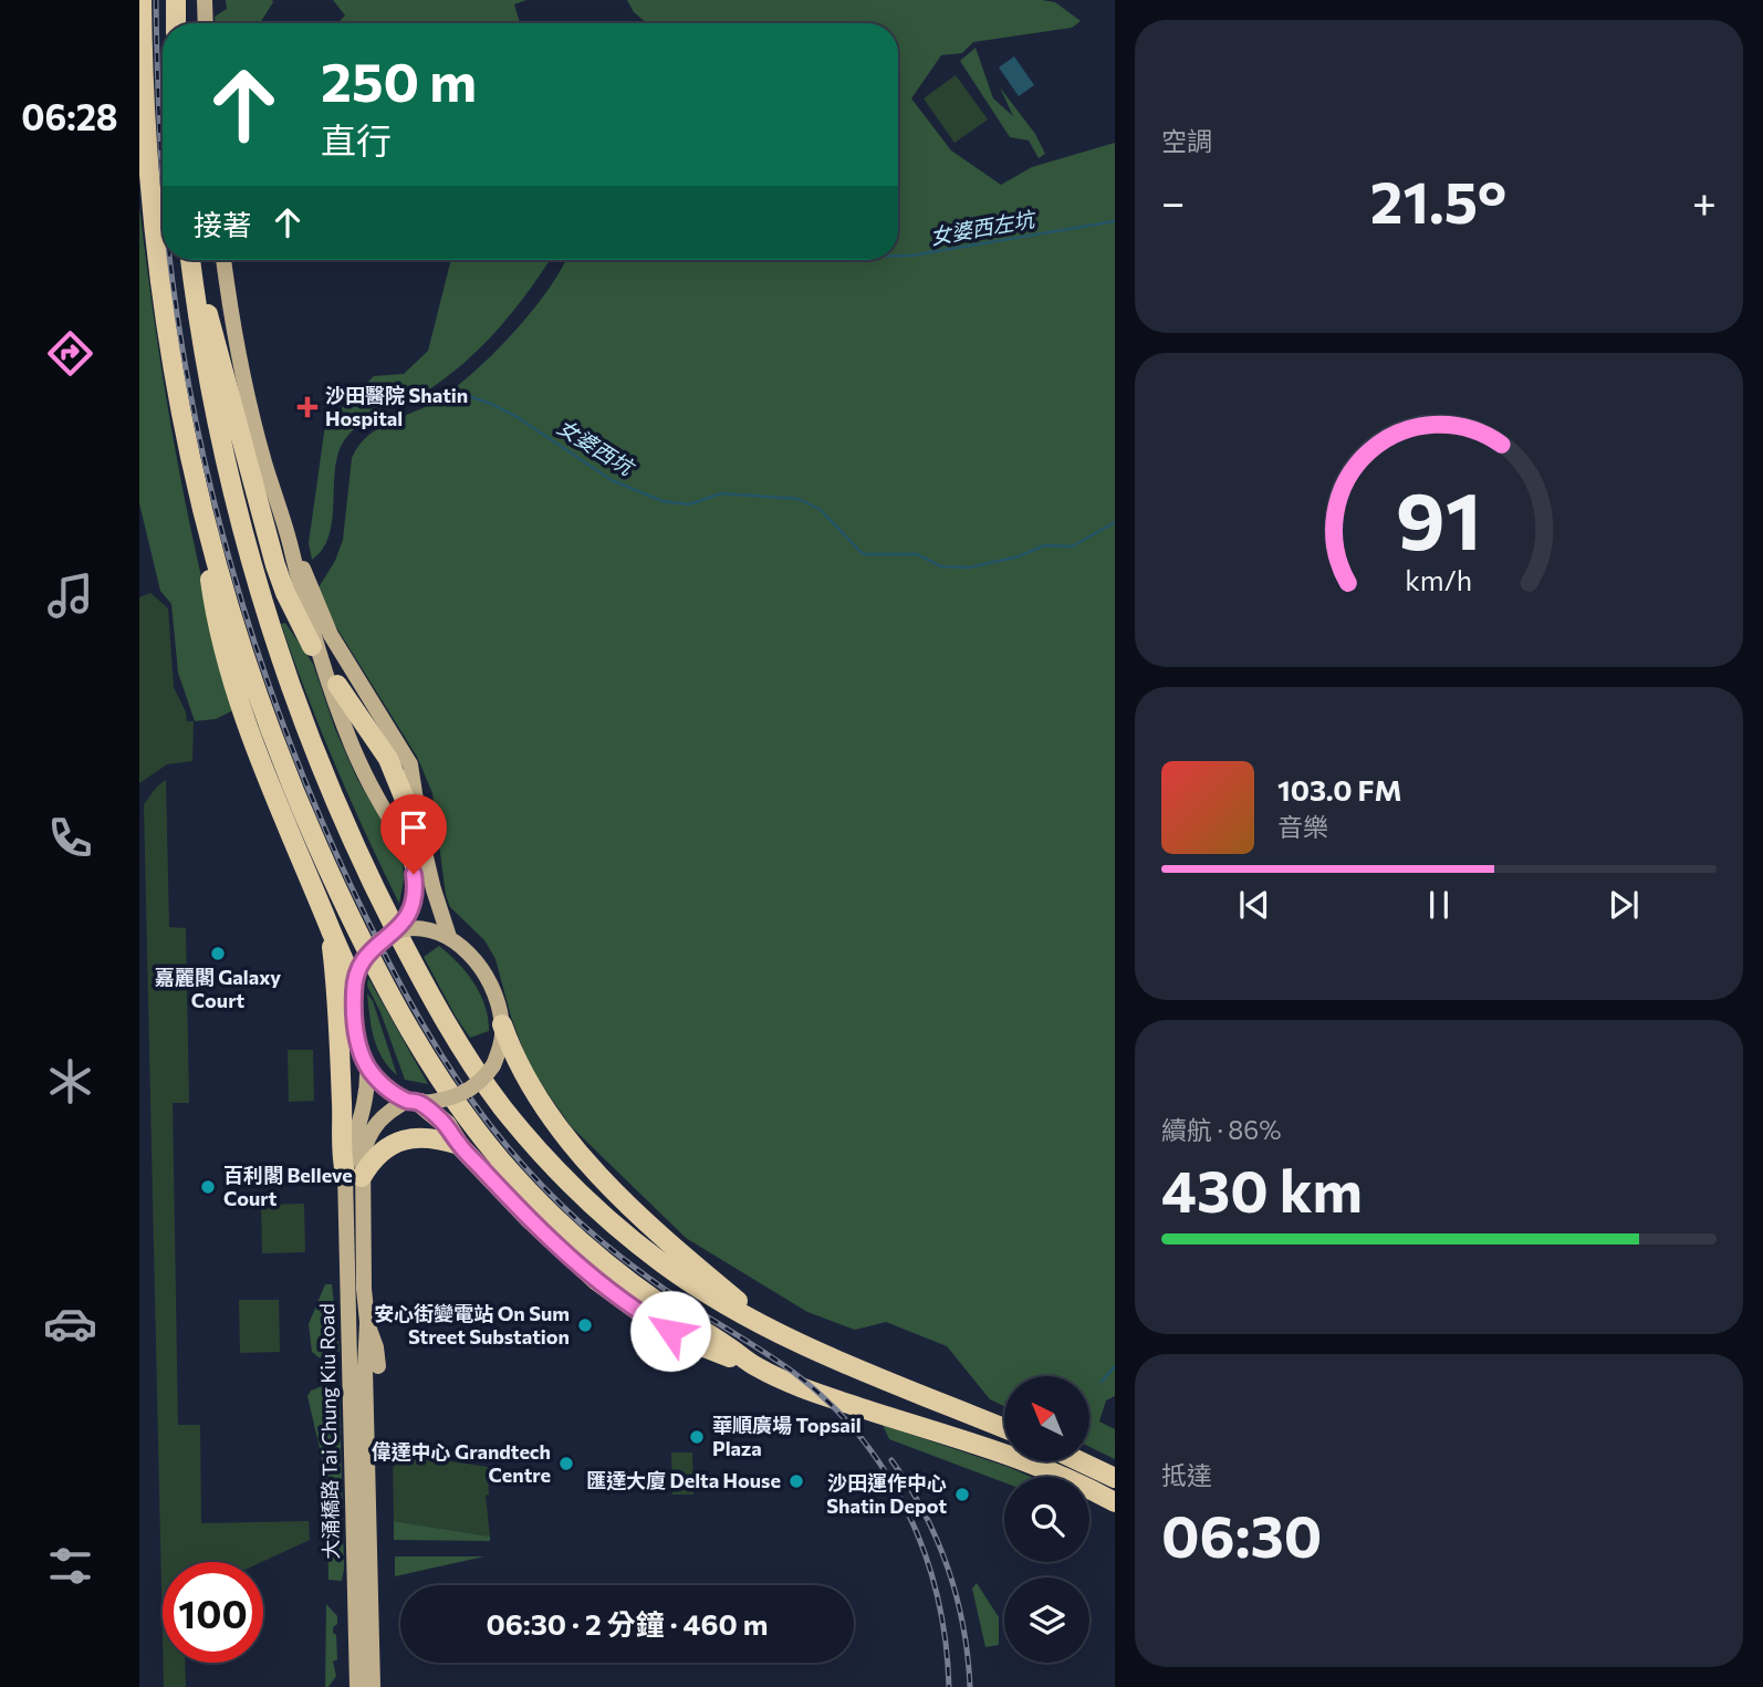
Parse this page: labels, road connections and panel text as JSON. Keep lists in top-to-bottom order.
{
  "streets": {
    "main road": ["大涌橋路 Tai Chung Kiu Road"]
  },
  "water": ["女婆西左坑", "女婆西坑"],
  "places": {
    "health": ["沙田醫院 Shatin Hospital"],
    "other": [
      "嘉麗閣 Galaxy Court",
      "百利閣 Belleve Court",
      "安心街變電站 On Sum Street Substation",
      "華順廣場 Topsail Plaza",
      "偉達中心 Grandtech Centre",
      "匯達大廈 Delta House",
      "沙田運作中心 Shatin Depot"
    ]
  },
  "north": "top left",
  "page": {
    "tabs": "06:28",
    "tile": [
      "空調",
      ["續航 · 86%", "430 km"],
      ["抵達", "06:30"]
    ],
    "turn": ["250 m", "直行"],
    "heat": ["−", "21.5°", "+"],
    "then": "接著",
    "song": ["103.0 FM", "音樂"],
    "limit": "100",
    "trip": "06:30 · 2 分鐘 · 460 m",
    "gauge": ["91", "km/h"]
  }
}
